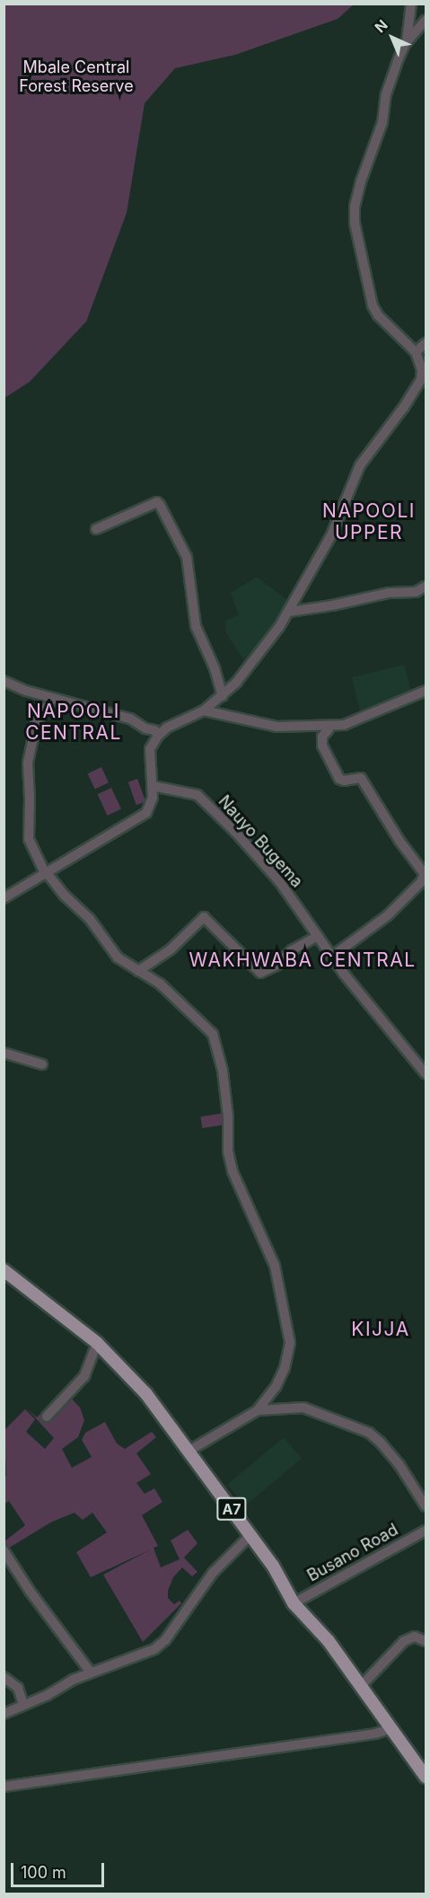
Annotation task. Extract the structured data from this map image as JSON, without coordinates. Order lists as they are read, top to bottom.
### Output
{
  "streets": {
    "main road": ["A7"],
    "street": ["Nauyo Bugema", "Busano Road"]
  },
  "crossings": [
    ["A7", "Busano Road"]
  ],
  "districts": [
    "NAPOOLI UPPER",
    "NAPOOLI CENTRAL",
    "WAKHWABA CENTRAL",
    "KIJJA"
  ],
  "parks": ["Mbale Central Forest Reserve"],
  "scale_bar": "100 m",
  "north": "top left"
}
